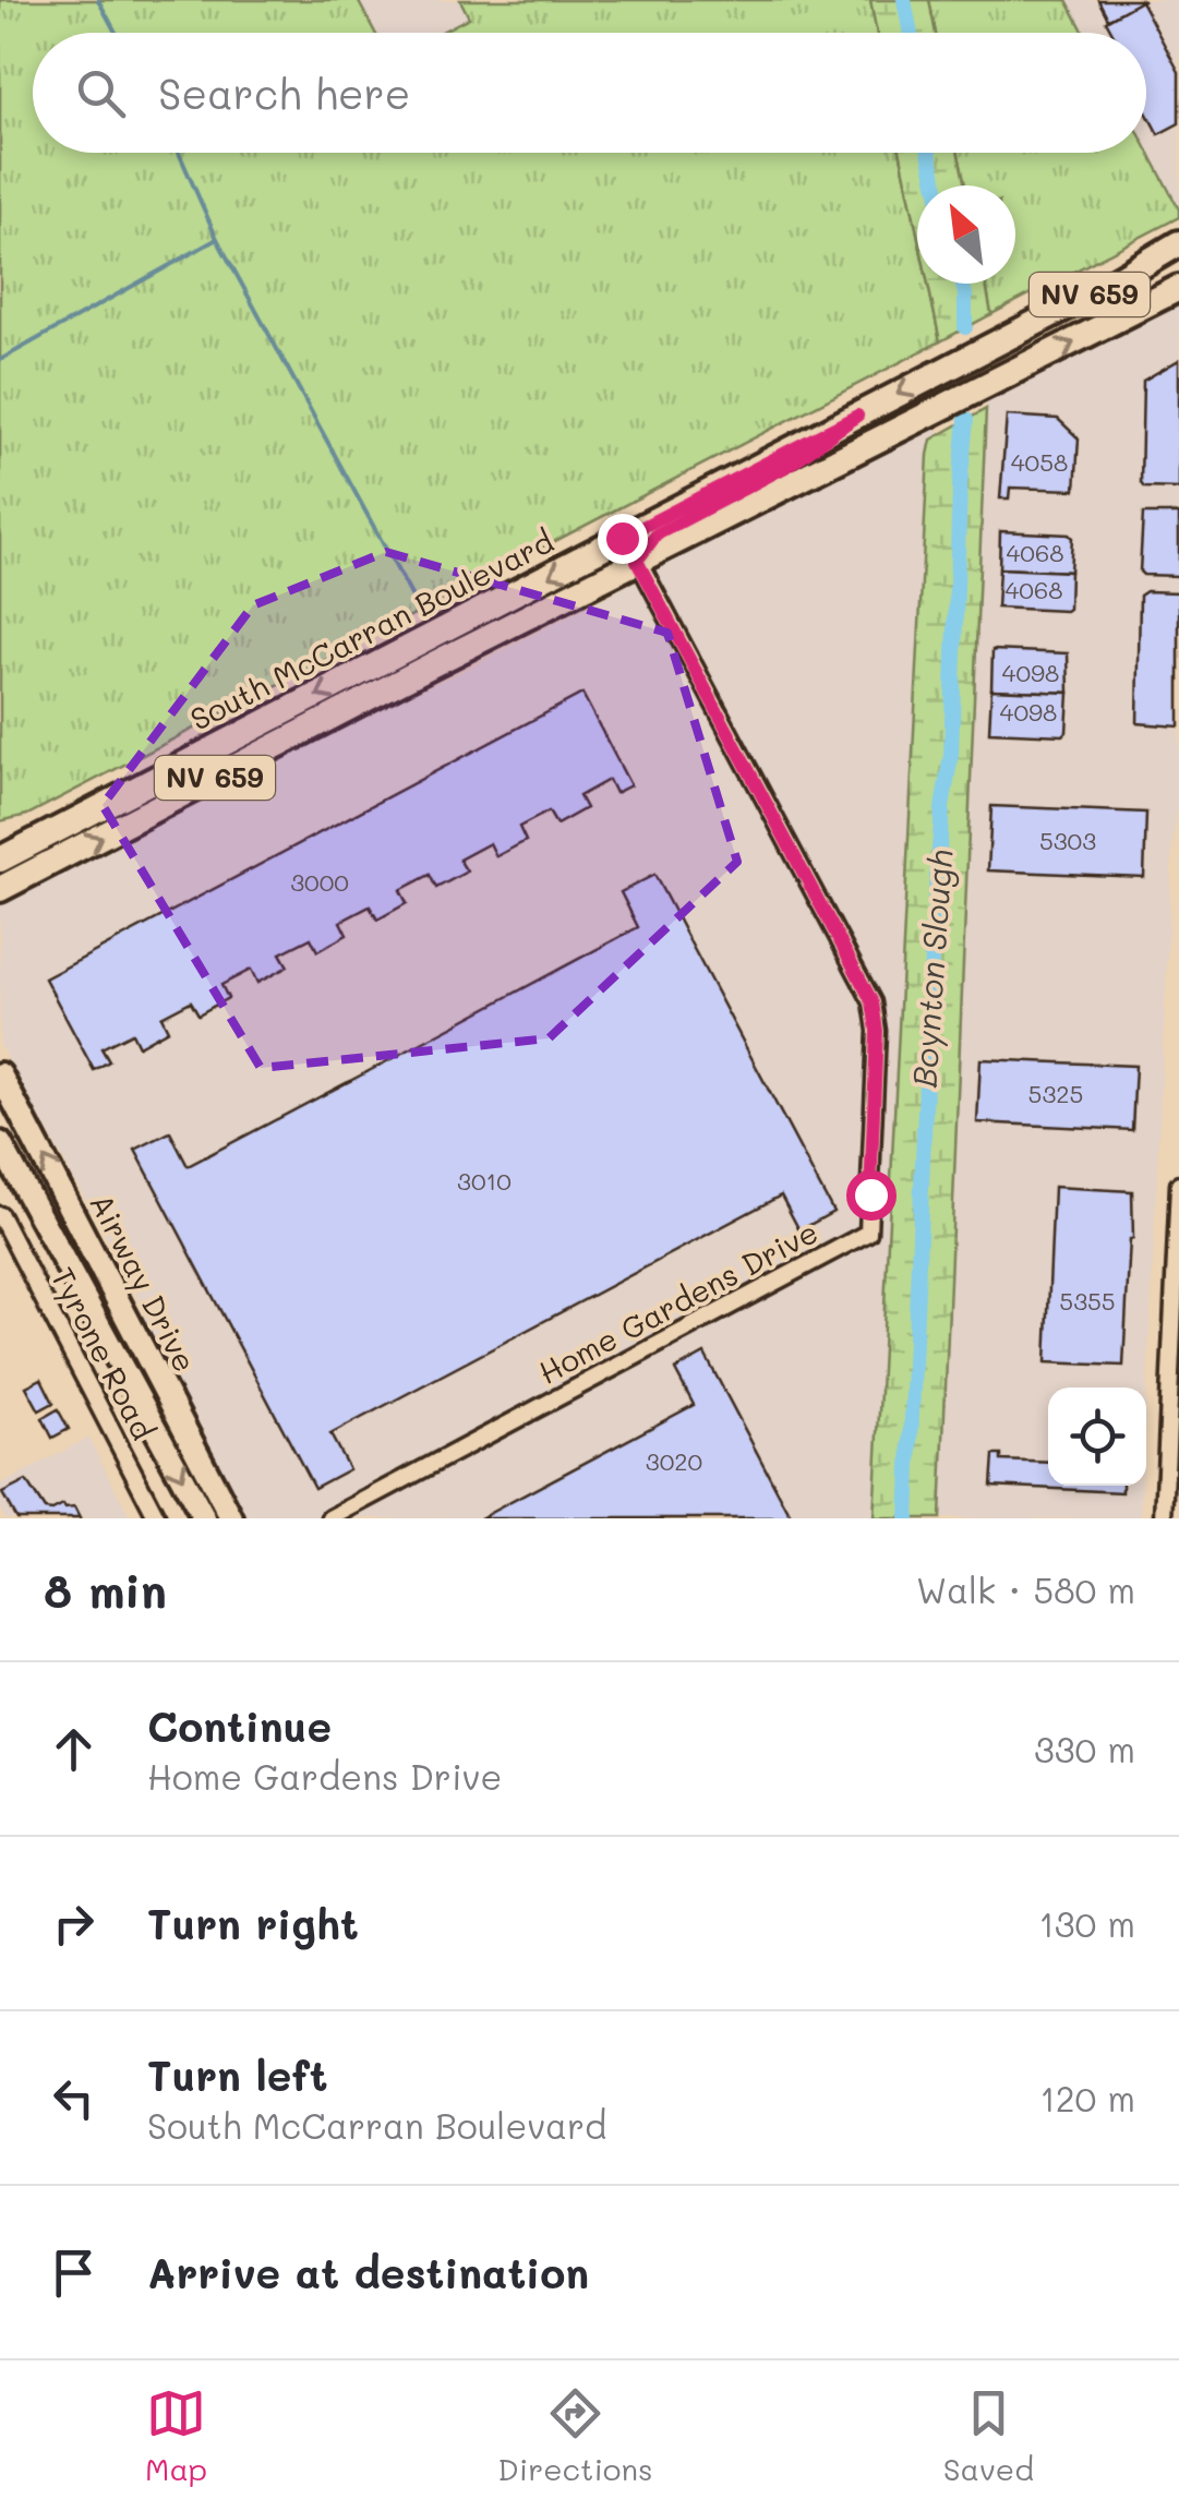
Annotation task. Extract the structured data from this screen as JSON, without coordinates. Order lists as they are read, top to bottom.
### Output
{
  "streets": {
    "main road": ["NV 659", "South McCarran Boulevard", "Airway Drive"],
    "street": ["Home Gardens Drive", "Tyrone Road"]
  },
  "crossings": [
    ["South McCarran Boulevard", "Home Gardens Drive"]
  ],
  "water": ["Boynton Slough"],
  "house_numbers": [
    "4058",
    "4068",
    "4068",
    "4098",
    "4098",
    "5303",
    "3000",
    "5325",
    "3010",
    "5355",
    "3020"
  ],
  "north": "top left",
  "page": {
    "search": "Search here",
    "heading": ["8 min", "Walk · 580 m"],
    "list": [
      ["Continue", "Home Gardens Drive", "330 m"],
      ["Turn right", "130 m"],
      ["Turn left", "South McCarran Boulevard", "120 m"],
      "Arrive at destination"
    ],
    "nav": ["Map", "Directions", "Saved"]
  }
}
